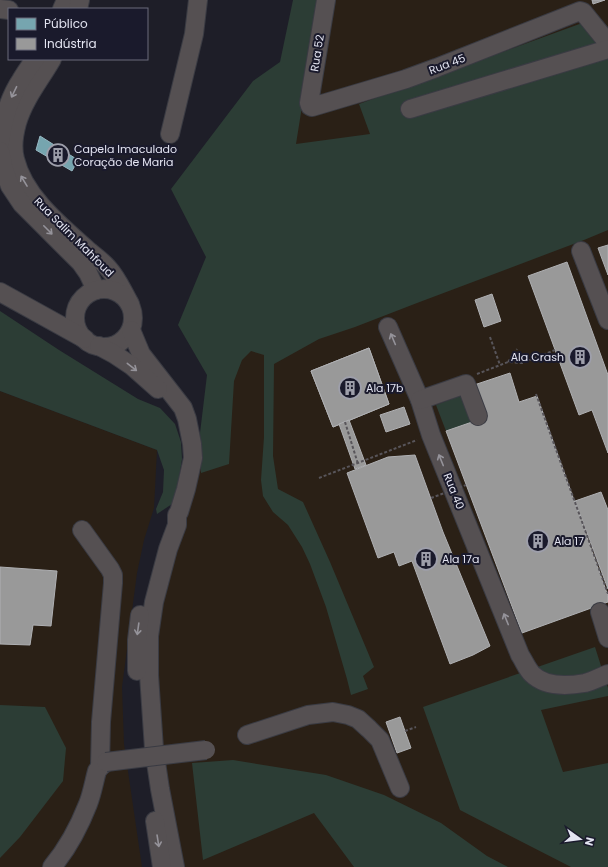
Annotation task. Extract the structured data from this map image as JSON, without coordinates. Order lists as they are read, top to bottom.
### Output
{
  "streets": {
    "street": [
      "Rua 52",
      "Rua 45",
      "Rua Salim Mahfoud",
      "Rua 40"
    ]
  },
  "crossings": [
    ["Rua 52", "Rua 45"]
  ],
  "one_way": ["Rua 40"],
  "places": {
    "building": [
      "Capela Imaculado Coração de Maria",
      "Ala Crash",
      "Ala 17b",
      "Ala 17",
      "Ala 17a"
    ]
  },
  "legend": ["Público", "Indústria"],
  "north": "right"
}
